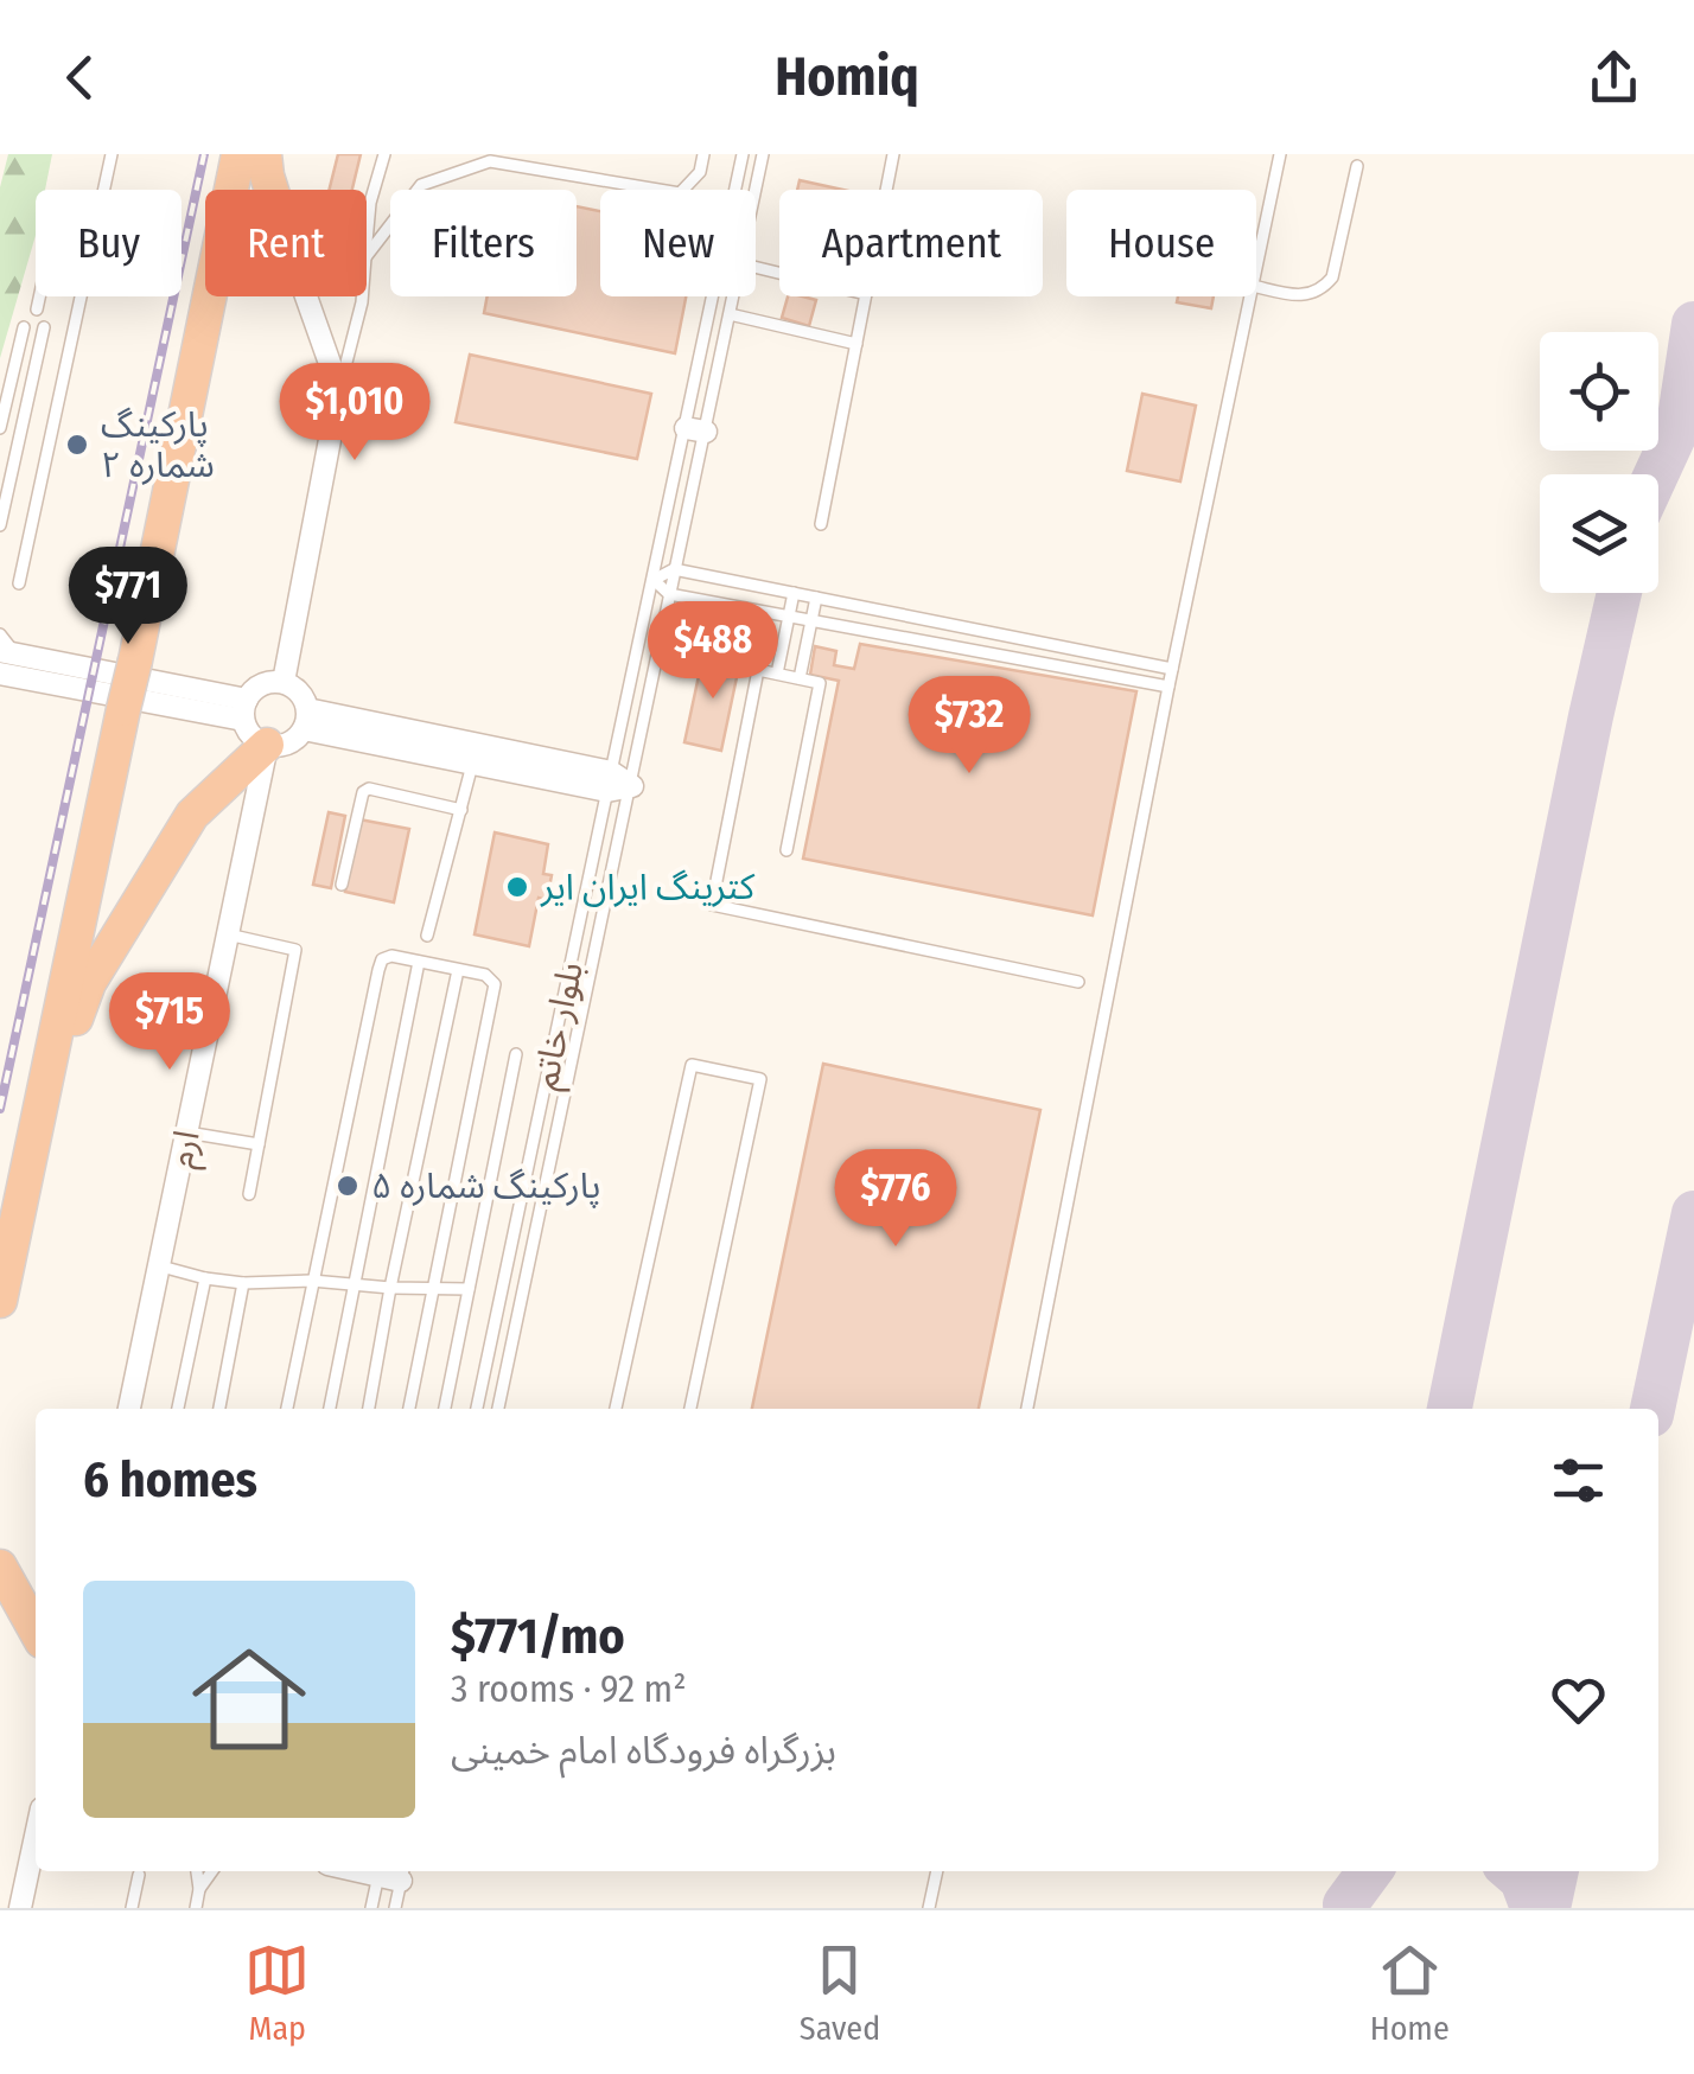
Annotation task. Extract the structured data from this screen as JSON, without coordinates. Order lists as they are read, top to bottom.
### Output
{
  "streets": {
    "street": ["ارم"],
    "lane": ["بلوار خاتم"]
  },
  "places": ["پارکینگ شماره ۲", "کترینگ ایران ایر", "پارکینگ شماره ۵"],
  "page": {
    "header": "Homiq",
    "chip": [
      "Buy",
      "Rent",
      "Filters",
      "New",
      "Apartment",
      "House"
    ],
    "price": [
      "$1,010",
      "$771",
      "$488",
      "$732",
      "$715",
      "$776"
    ],
    "heading": "6 homes",
    "list": [
      {
        "name": "$771/mo",
        "note": "3 rooms · 92 m² · بزرگراه فرودگاه امام خمینی"
      }
    ],
    "tabs": ["Map", "Saved", "Home"]
  }
}
